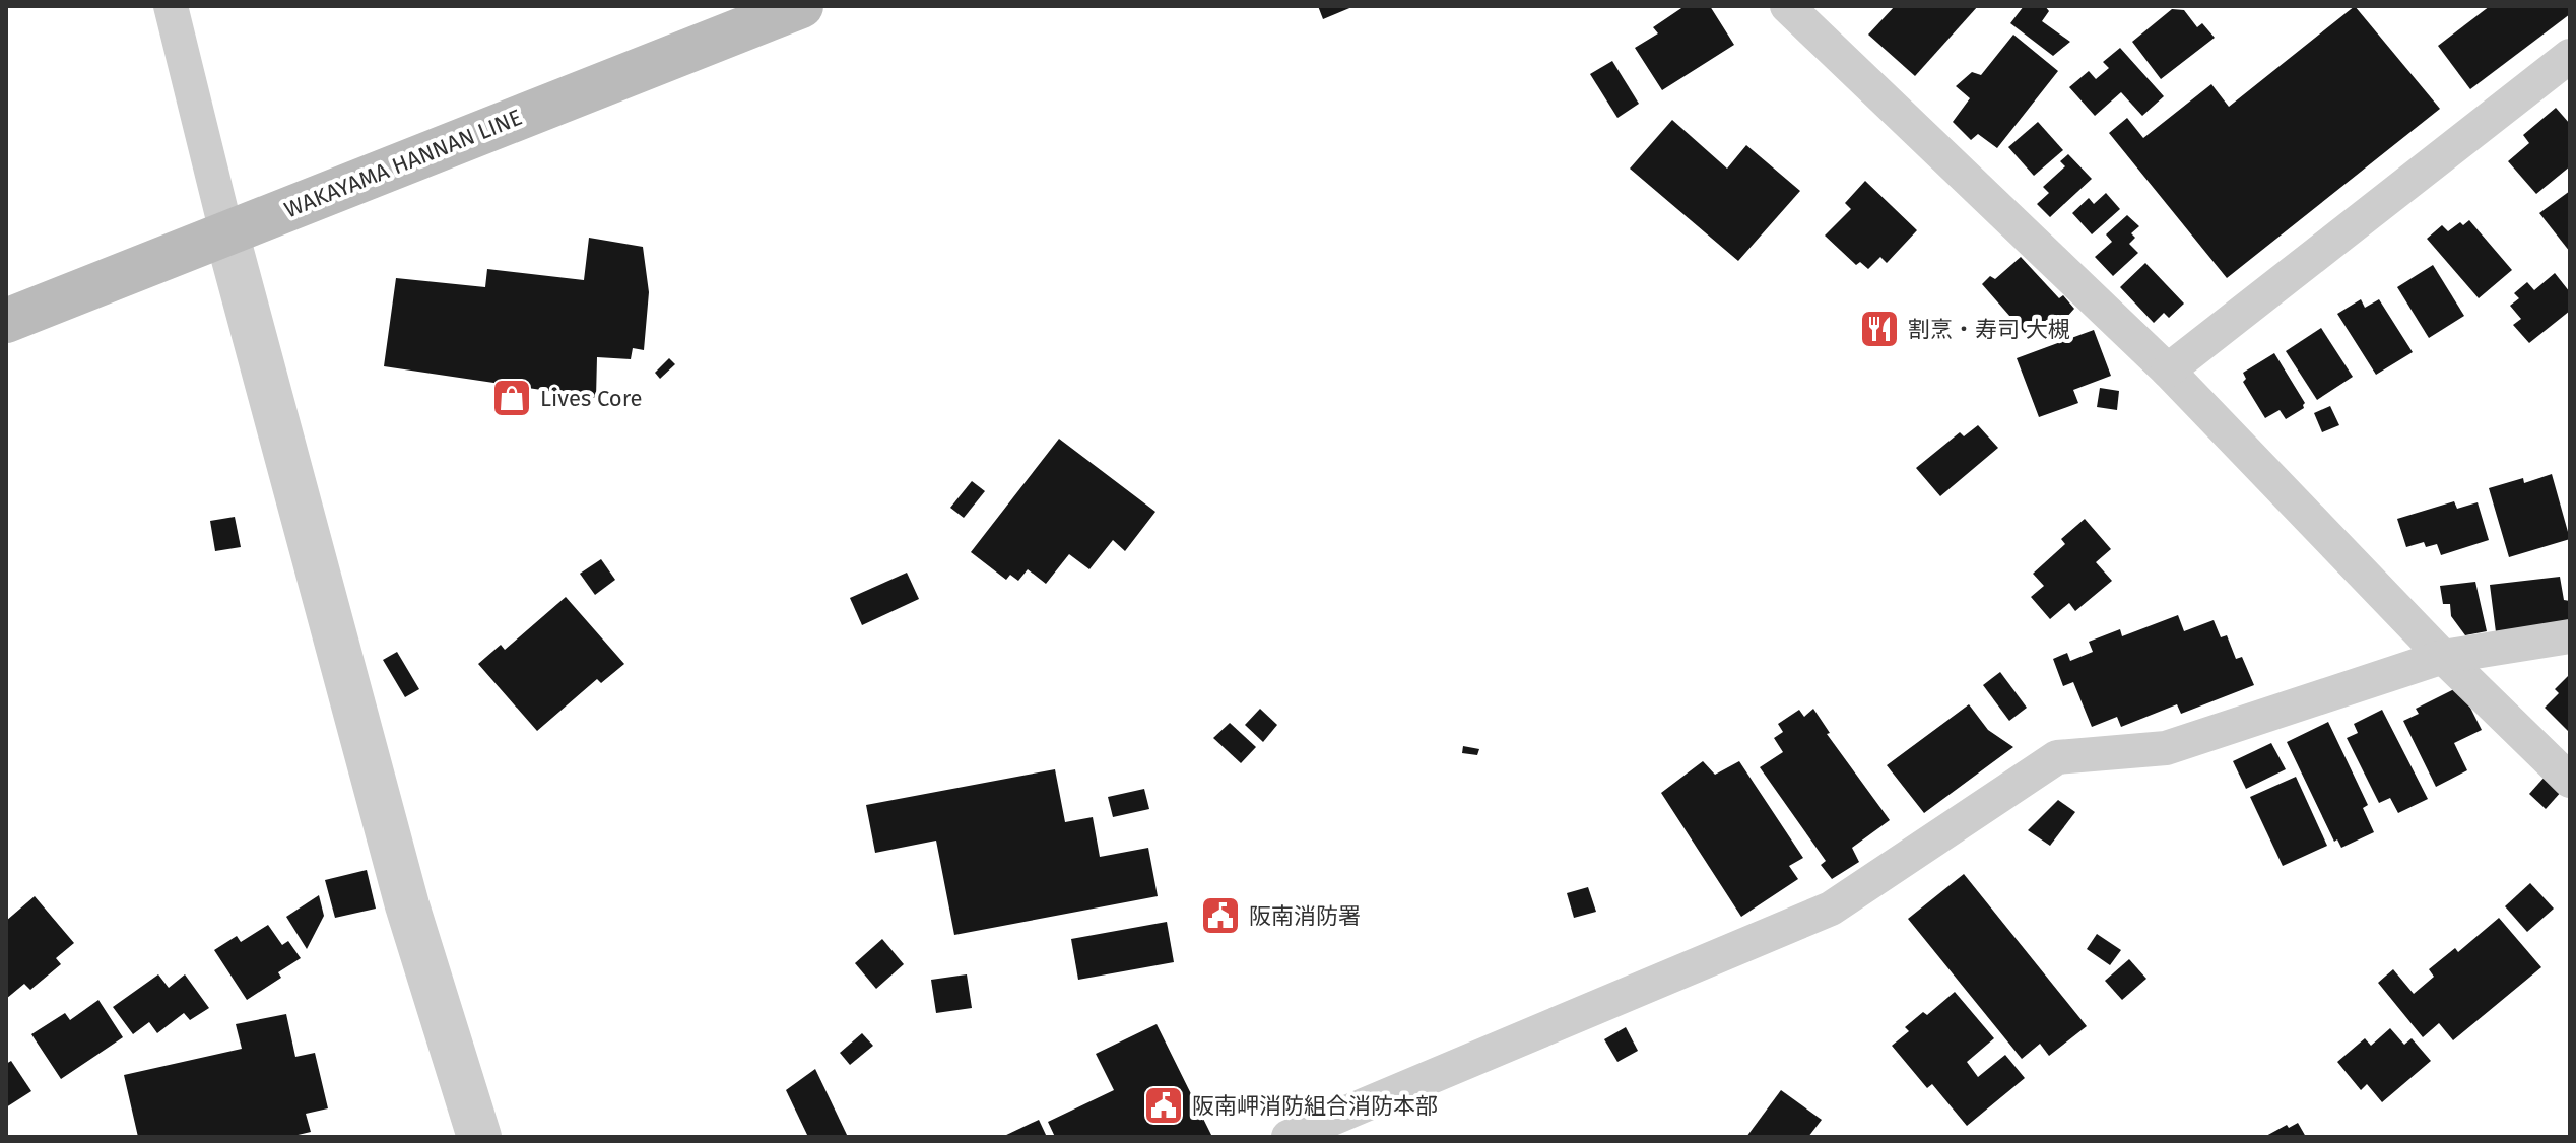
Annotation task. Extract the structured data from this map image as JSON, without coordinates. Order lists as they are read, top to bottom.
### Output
{
  "streets": {
    "main road": ["WAKAYAMA HANNAN LINE"]
  },
  "places": {
    "restaurant": ["割烹・寿司 大槻"],
    "shop": ["Lives Core"],
    "public building": ["阪南消防署", "阪南岬消防組合消防本部"]
  }
}
